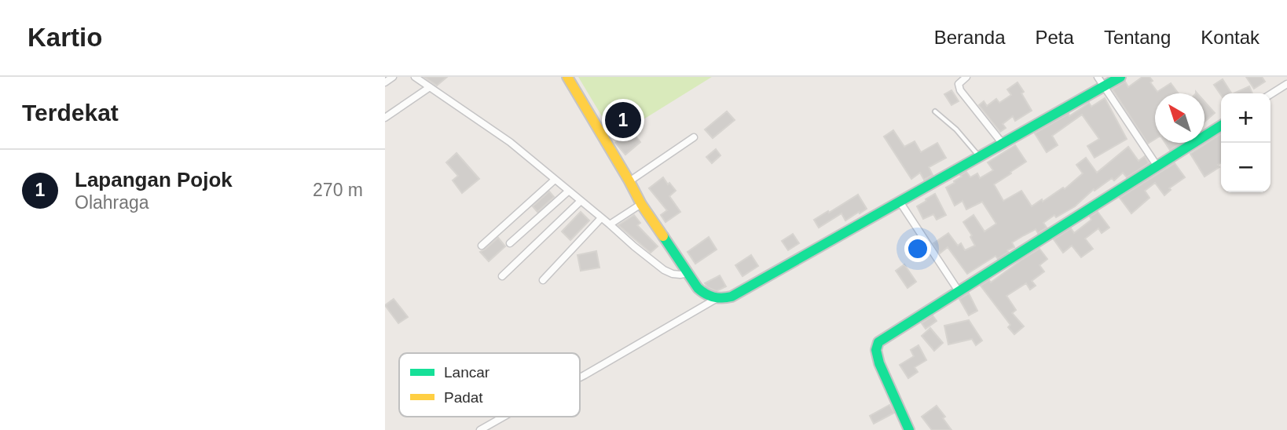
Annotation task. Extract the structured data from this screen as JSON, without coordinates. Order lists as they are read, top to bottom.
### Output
{
  "legend": ["Lancar", "Padat"],
  "north": "top left",
  "page": {
    "header": "Kartio",
    "nav": [
      "Beranda",
      "Peta",
      "Tentang",
      "Kontak"
    ],
    "heading": "Terdekat",
    "map_buttons": ["+", "−"],
    "pins": "1",
    "list": [
      {
        "mark": "1",
        "name": "Lapangan Pojok",
        "note": "Olahraga",
        "value": "270 m"
      }
    ]
  }
}
